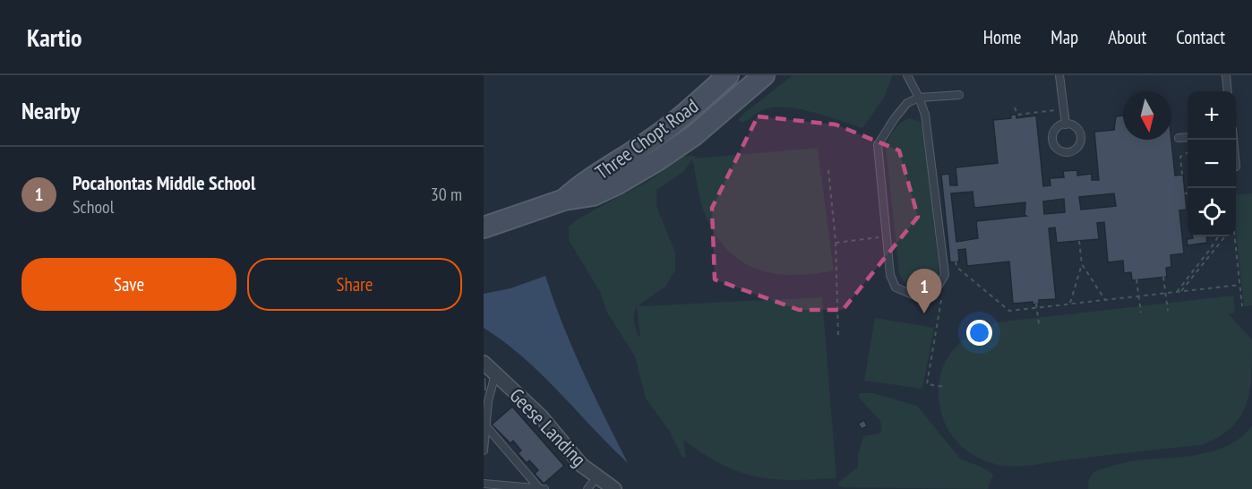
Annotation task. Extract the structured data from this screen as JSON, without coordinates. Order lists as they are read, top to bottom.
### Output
{
  "streets": {
    "main road": ["Three Chopt Road"],
    "street": ["Geese Landing"]
  },
  "north": "bottom",
  "page": {
    "header": "Kartio",
    "nav": [
      "Home",
      "Map",
      "About",
      "Contact"
    ],
    "heading": "Nearby",
    "map_buttons": ["+", "−"],
    "list": [
      {
        "mark": "1",
        "name": "Pocahontas Middle School",
        "note": "School",
        "value": "30 m"
      }
    ],
    "buttons": ["Save", "Share"],
    "pins": "1"
  }
}
